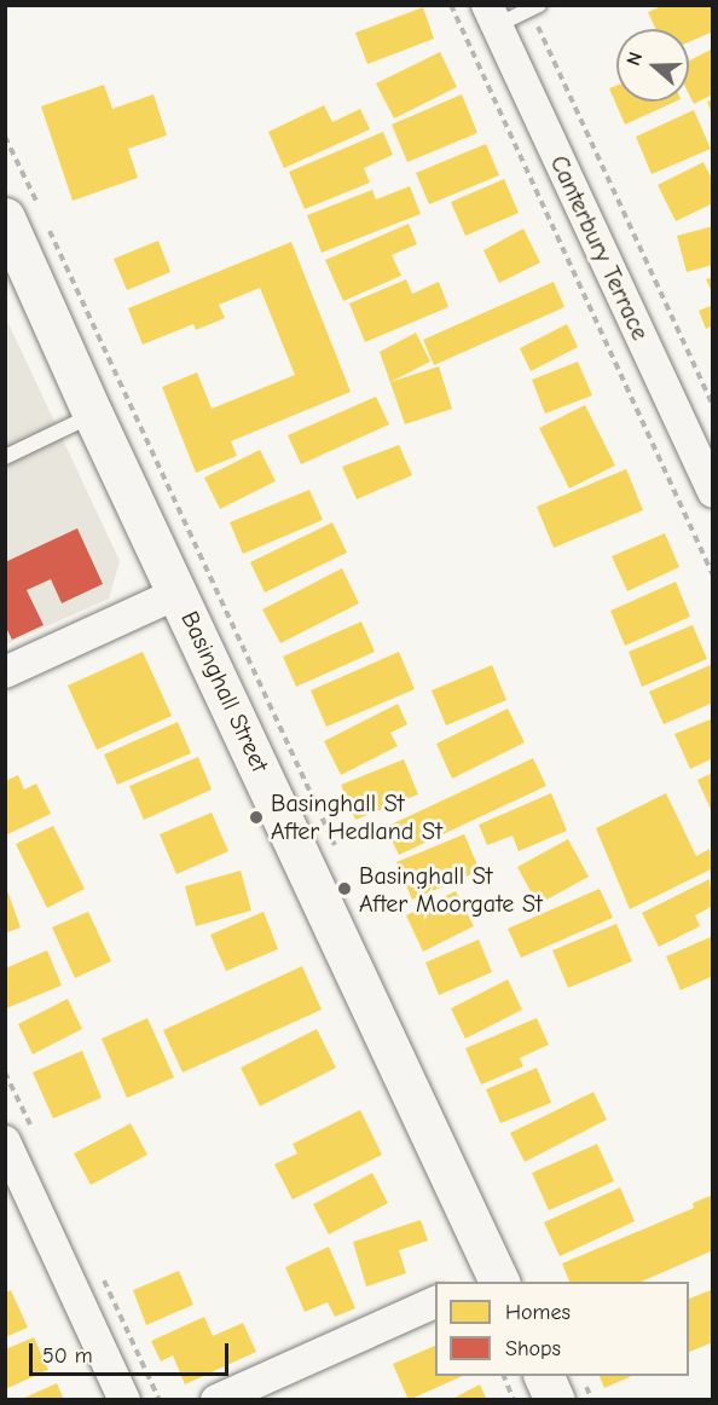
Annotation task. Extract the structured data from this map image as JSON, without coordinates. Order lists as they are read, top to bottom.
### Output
{
  "streets": {
    "street": ["Canterbury Terrace", "Basinghall Street"]
  },
  "places": ["Basinghall St After Hedland St", "Basinghall St After Moorgate St"],
  "legend": ["Homes", "Shops"],
  "scale_bar": "50 m",
  "north": "left"
}
